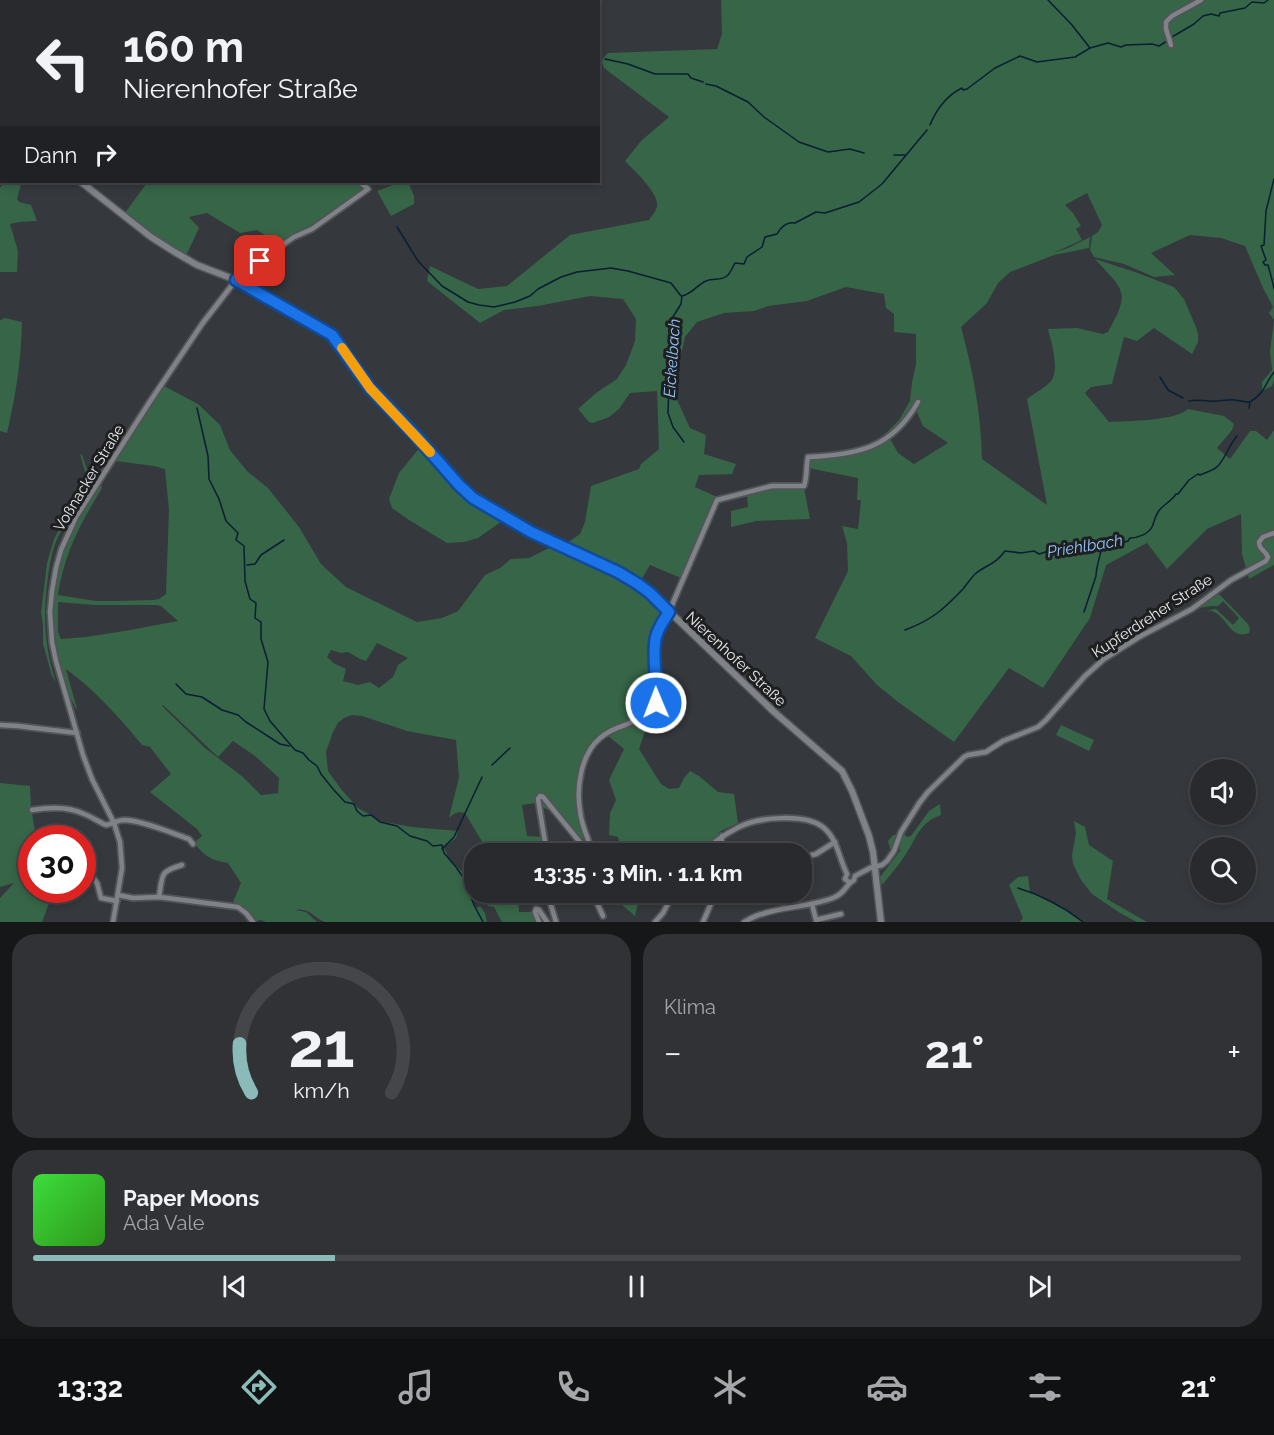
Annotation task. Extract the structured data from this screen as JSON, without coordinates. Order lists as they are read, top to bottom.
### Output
{
  "streets": {
    "street": ["Voßnacker Straße", "Kupferdreher Straße", "Nierenhofer Straße"]
  },
  "crossings": [
    ["Voßnacker Straße", "Nierenhofer Straße"],
    ["Kupferdreher Straße", "Nierenhofer Straße"]
  ],
  "water": ["Eickelbach", "Priehlbach"],
  "page": {
    "turn": ["160 m", "Nierenhofer Straße"],
    "then": "Dann",
    "limit": "30",
    "trip": "13:35 · 3 Min. · 1.1 km",
    "tile": "Klima",
    "heat": ["−", "21°", "+"],
    "song": ["Paper Moons", "Ada Vale"],
    "tabs": ["13:32", "21°"],
    "gauge": ["21", "km/h"]
  }
}
